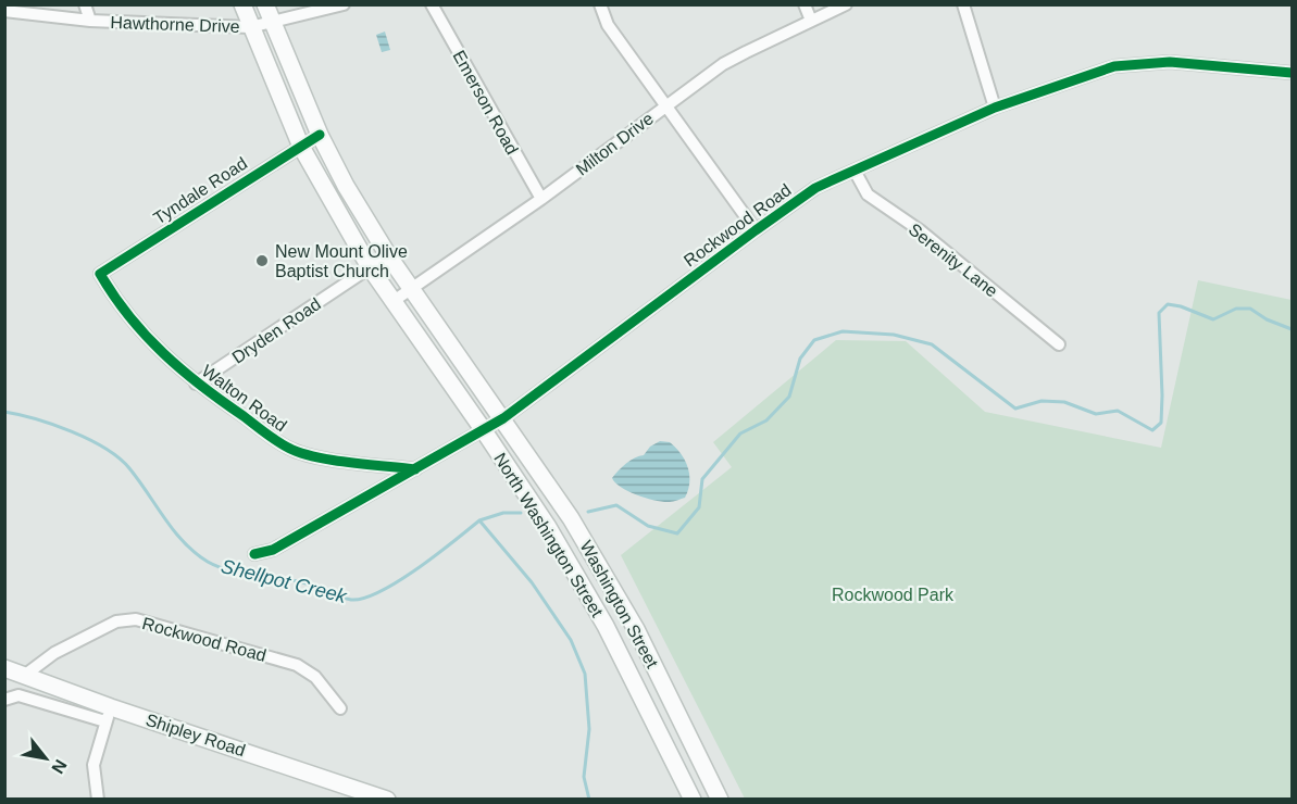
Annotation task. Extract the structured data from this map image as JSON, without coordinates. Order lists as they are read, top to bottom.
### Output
{
  "streets": {
    "main road": ["North Washington Street", "Washington Street", "Shipley Road"],
    "street": [
      "Hawthorne Drive",
      "Emerson Road",
      "Milton Drive",
      "Tyndale Road",
      "Rockwood Road",
      "Serenity Lane",
      "Dryden Road",
      "Walton Road"
    ]
  },
  "crossings": [
    ["Hawthorne Drive", "North Washington Street"],
    ["Emerson Road", "Milton Drive"],
    ["Milton Drive", "North Washington Street"],
    ["Tyndale Road", "Walton Road"],
    ["Tyndale Road", "North Washington Street"],
    ["Rockwood Road", "Serenity Lane"],
    ["Rockwood Road", "Walton Road"],
    ["Rockwood Road", "North Washington Street"],
    ["Rockwood Road", "Washington Street"],
    ["Rockwood Road", "Shipley Road"],
    ["Dryden Road", "Walton Road"],
    ["Dryden Road", "North Washington Street"]
  ],
  "water": ["Shellpot Creek"],
  "parks": ["Rockwood Park"],
  "places": ["New Mount Olive Baptist Church"],
  "north": "bottom right"
}
